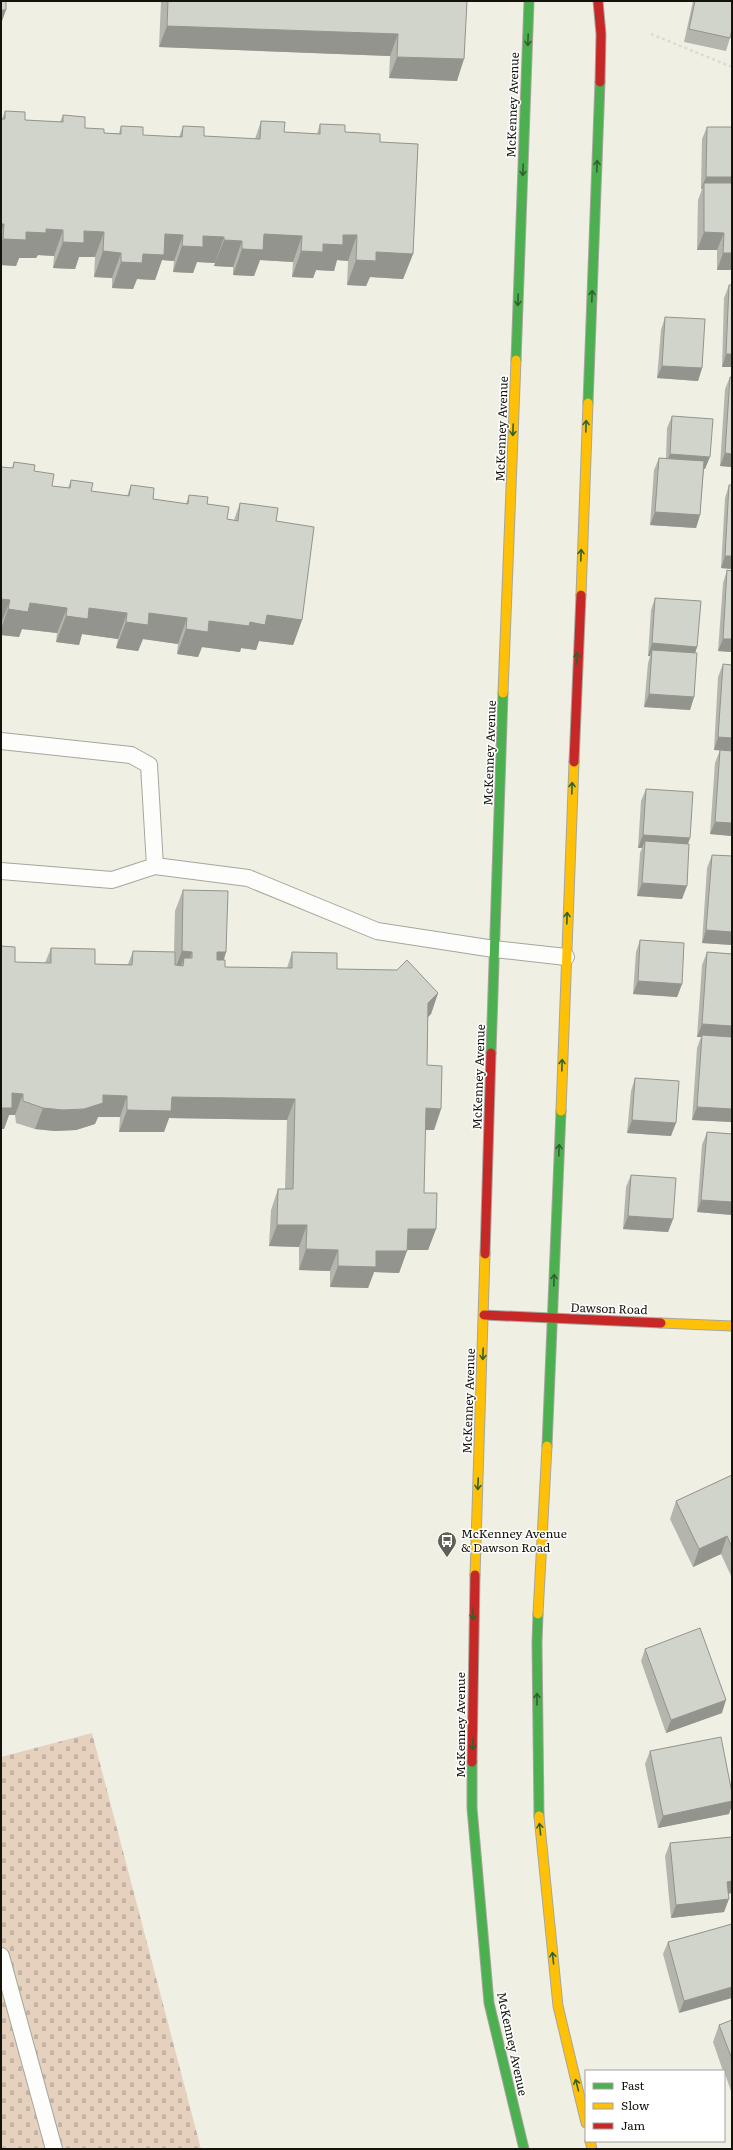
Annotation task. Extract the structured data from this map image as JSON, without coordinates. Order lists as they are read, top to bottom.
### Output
{
  "streets": {
    "main road": ["McKenney Avenue", "Dawson Road"]
  },
  "crossings": [
    ["McKenney Avenue", "Dawson Road"]
  ],
  "places": {
    "bus stop": ["McKenney Avenue & Dawson Road"]
  },
  "legend": ["Fast", "Slow", "Jam"]
}
